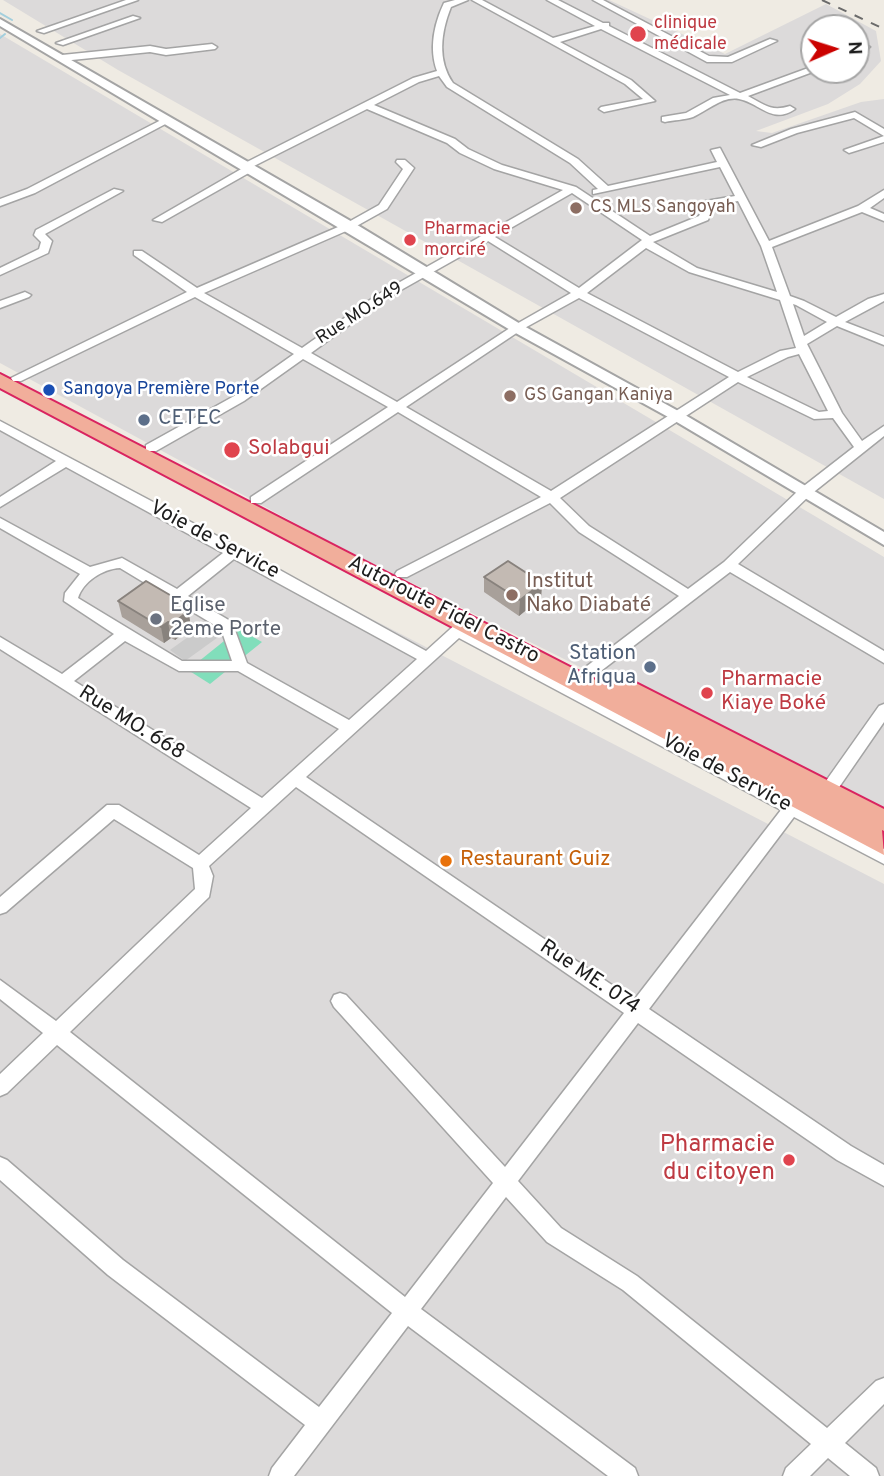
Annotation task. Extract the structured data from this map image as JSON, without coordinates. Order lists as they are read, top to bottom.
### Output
{
  "streets": {
    "highway": ["Autoroute Fidel Castro"],
    "street": [
      "Rue MO.649",
      "Voie de Service",
      "Rue MO. 668",
      "Rue ME. 074"
    ]
  },
  "crossings": [
    ["Rue MO.649", "Autoroute Fidel Castro"],
    ["Voie de Service", "Autoroute Fidel Castro"]
  ],
  "places": [
    "clinique médicale",
    "CS MLS Sangoyah",
    "Pharmacie morciré",
    "Sangoya Première Porte",
    "GS Gangan Kaniya",
    "CETEC",
    "Solabgui",
    "Institut Nako Diabaté",
    "Eglise 2eme Porte",
    "Station Afriqua",
    "Pharmacie Kiaye Boké",
    "Restaurant Guiz",
    "Pharmacie du citoyen"
  ],
  "north": "right"
}
